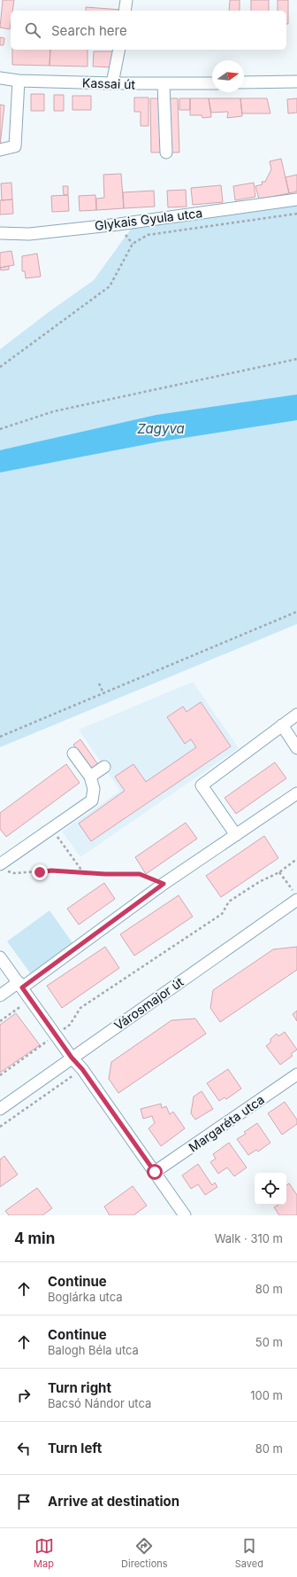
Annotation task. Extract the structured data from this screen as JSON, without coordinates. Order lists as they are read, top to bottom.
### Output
{
  "streets": {
    "street": [
      "Kassai út",
      "Glykais Gyula utca",
      "Városmajor út",
      "Margaréta utca"
    ]
  },
  "water": ["Zagyva"],
  "north": "right",
  "page": {
    "search": "Search here",
    "heading": ["4 min", "Walk · 310 m"],
    "list": [
      ["Continue", "Boglárka utca", "80 m"],
      ["Continue", "Balogh Béla utca", "50 m"],
      ["Turn right", "Bacsó Nándor utca", "100 m"],
      ["Turn left", "80 m"],
      "Arrive at destination"
    ],
    "nav": ["Map", "Directions", "Saved"]
  }
}
